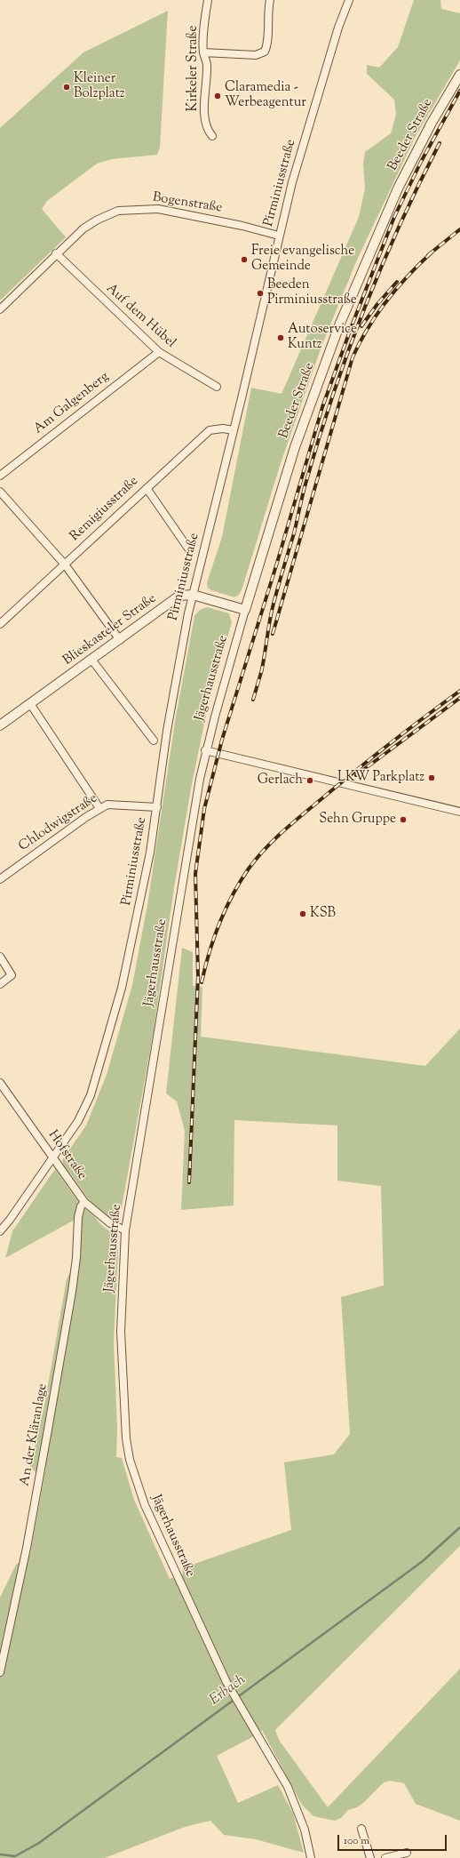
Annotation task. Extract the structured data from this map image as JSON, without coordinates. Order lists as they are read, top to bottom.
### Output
{
  "streets": {
    "street": [
      "Kirkeler Straße",
      "Beeder Straße",
      "Pirminiusstraße",
      "Bogenstraße",
      "Auf dem Hübel",
      "Am Galgenberg",
      "Remigiusstraße",
      "Blieskasteler Straße",
      "Jägerhausstraße",
      "Chlodwigstraße",
      "Hofstraße",
      "An der Kläranlage"
    ]
  },
  "crossings": [
    ["Beeder Straße", "Blieskasteler Straße"],
    ["Beeder Straße", "Jägerhausstraße"],
    ["Pirminiusstraße", "Bogenstraße"],
    ["Pirminiusstraße", "Remigiusstraße"],
    ["Pirminiusstraße", "Blieskasteler Straße"],
    ["Pirminiusstraße", "Chlodwigstraße"],
    ["Pirminiusstraße", "Hofstraße"],
    ["Bogenstraße", "Auf dem Hübel"],
    ["Auf dem Hübel", "Am Galgenberg"],
    ["Blieskasteler Straße", "Jägerhausstraße"],
    ["Jägerhausstraße", "Hofstraße"],
    ["Hofstraße", "An der Kläranlage"]
  ],
  "water": ["Erbach"],
  "places": [
    "Kleiner Bolzplatz",
    "Claramedia - Werbeagentur",
    "Freie evangelische Gemeinde",
    "Beeden Pirminiusstraße",
    "Autoservice Kuntz",
    "LKW Parkplatz",
    "Gerlach",
    "Sehn Gruppe",
    "KSB"
  ],
  "scale_bar": "100 m"
}
